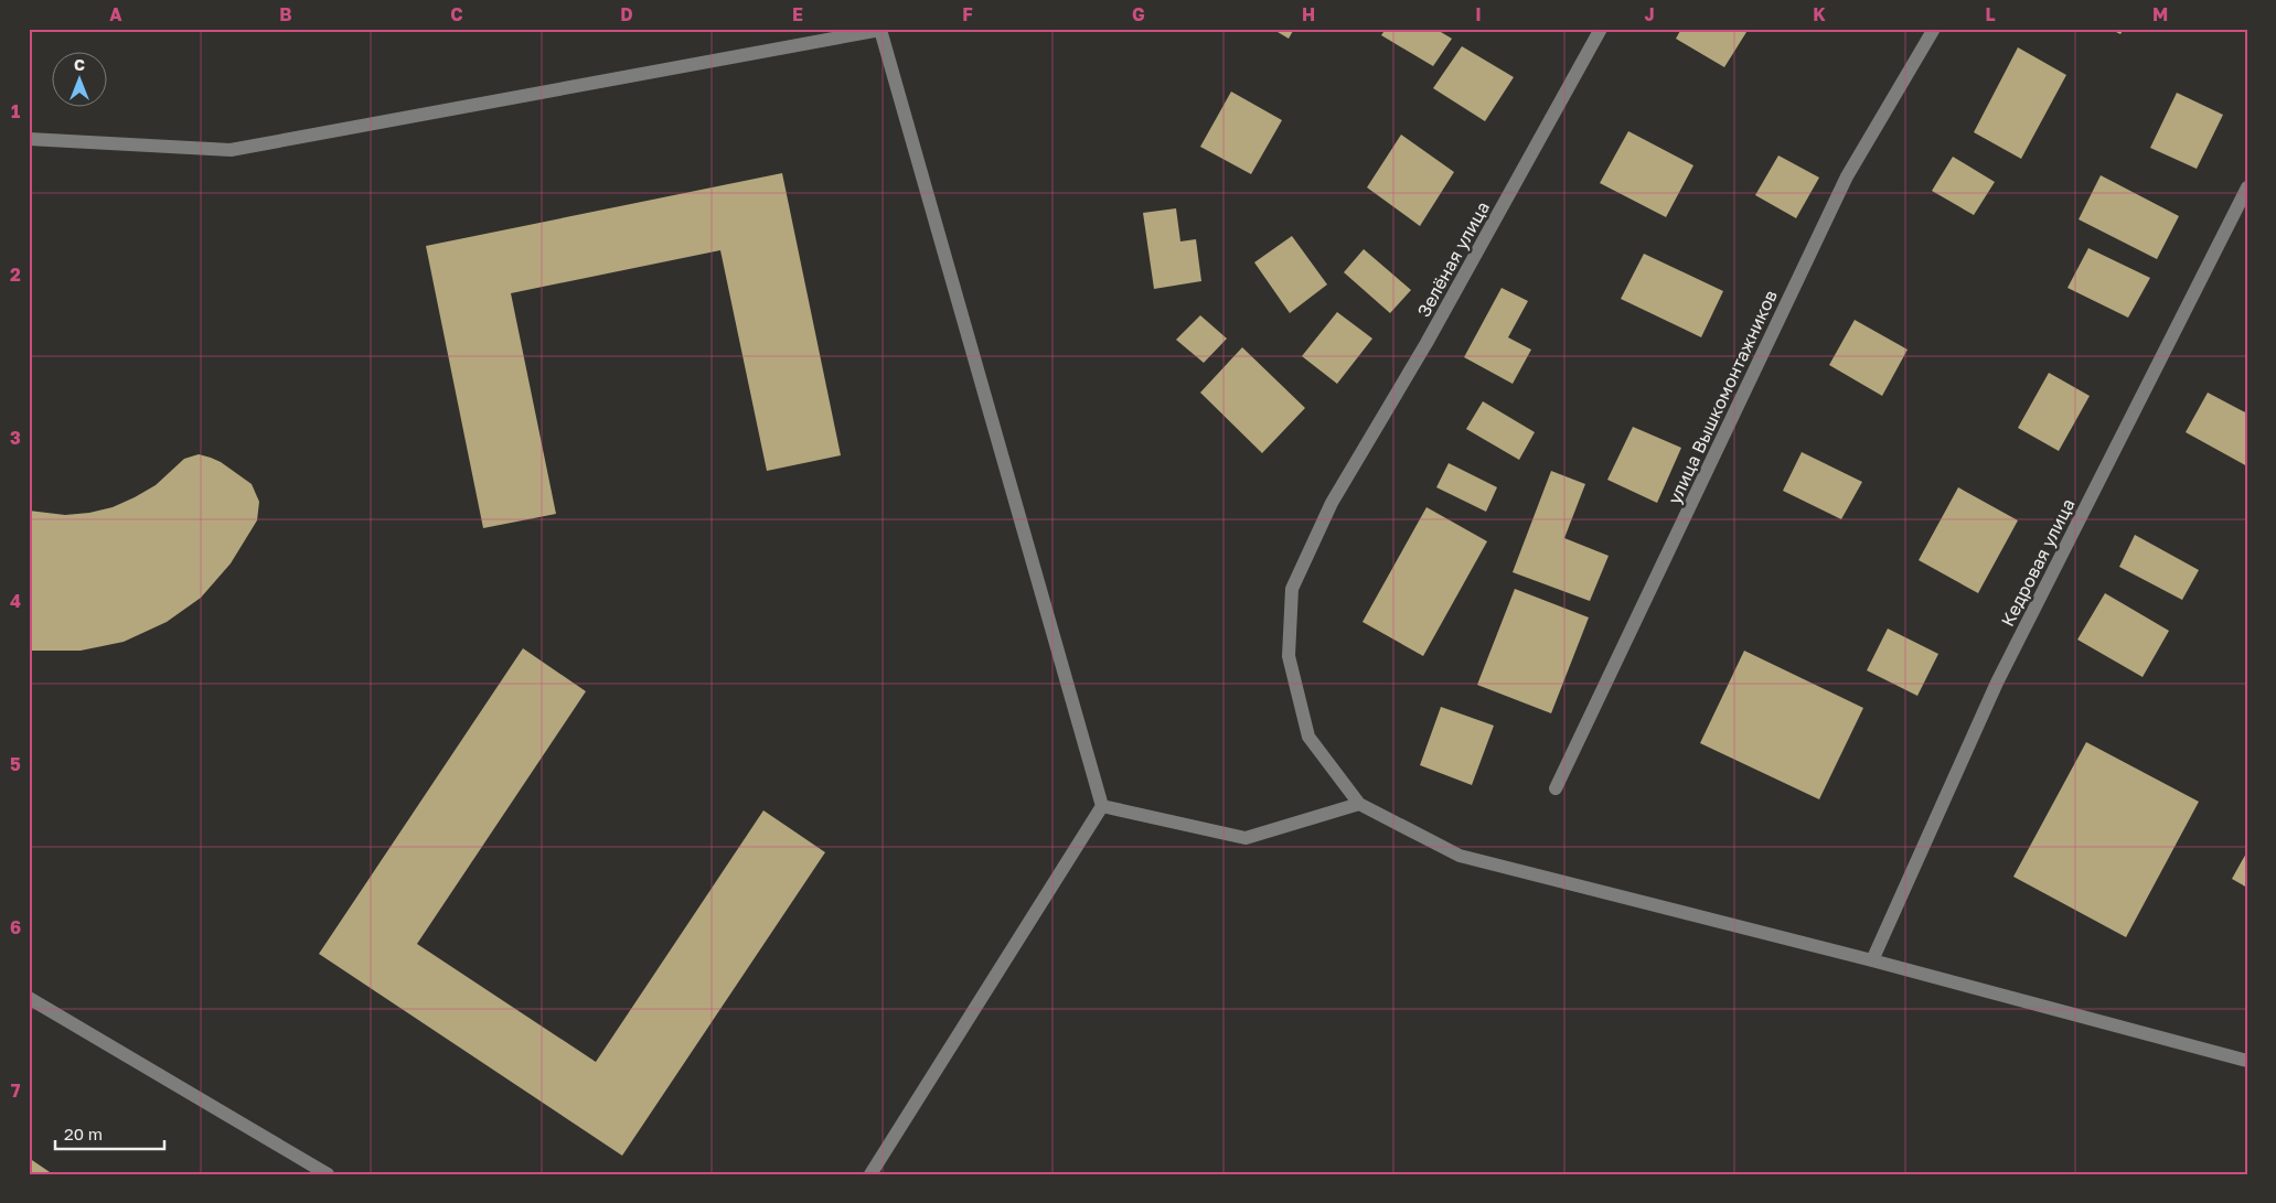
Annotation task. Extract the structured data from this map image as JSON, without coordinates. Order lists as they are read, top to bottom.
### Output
{
  "streets": {
    "street": ["Зелёная улица", "улица Вышкомонтажников", "Кедровая улица"]
  },
  "scale_bar": "20 m",
  "north": "top",
  "grid": {
    "columns": [
      "A",
      "B",
      "C",
      "D",
      "E",
      "F",
      "G",
      "H",
      "I",
      "J",
      "K",
      "L",
      "M"
    ],
    "rows": [
      "1",
      "2",
      "3",
      "4",
      "5",
      "6",
      "7"
    ]
  }
}
